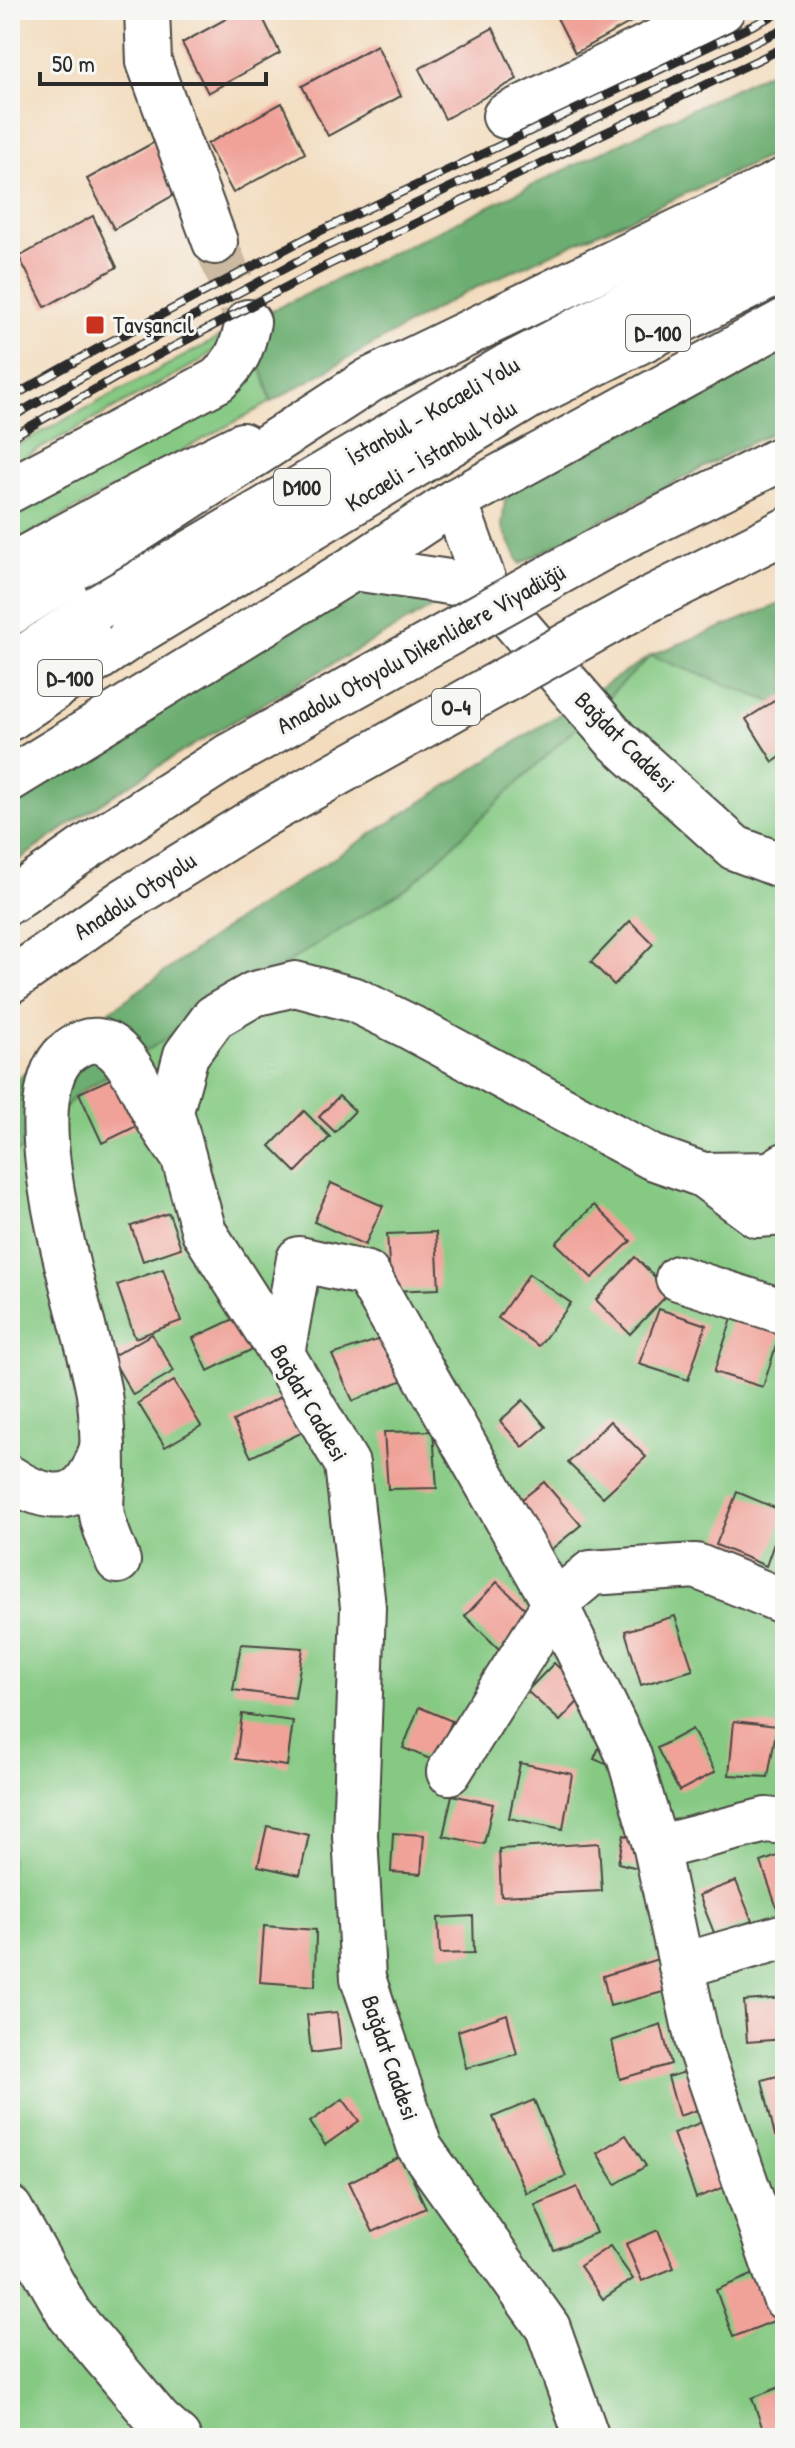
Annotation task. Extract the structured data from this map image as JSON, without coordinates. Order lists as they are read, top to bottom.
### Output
{
  "streets": {
    "main road": [
      "D-100",
      "İstanbul - Kocaeli Yolu",
      "Kocaeli - İstanbul Yolu",
      "D100",
      "Anadolu Otoyolu Dikenlidere Viyadüğü",
      "O-4",
      "Bağdat Caddesi",
      "Anadolu Otoyolu"
    ]
  },
  "crossings": [
    ["İstanbul - Kocaeli Yolu", "Kocaeli - İstanbul Yolu"]
  ],
  "places": {
    "transit": ["Tavşancıl"]
  },
  "scale_bar": "50 m"
}
